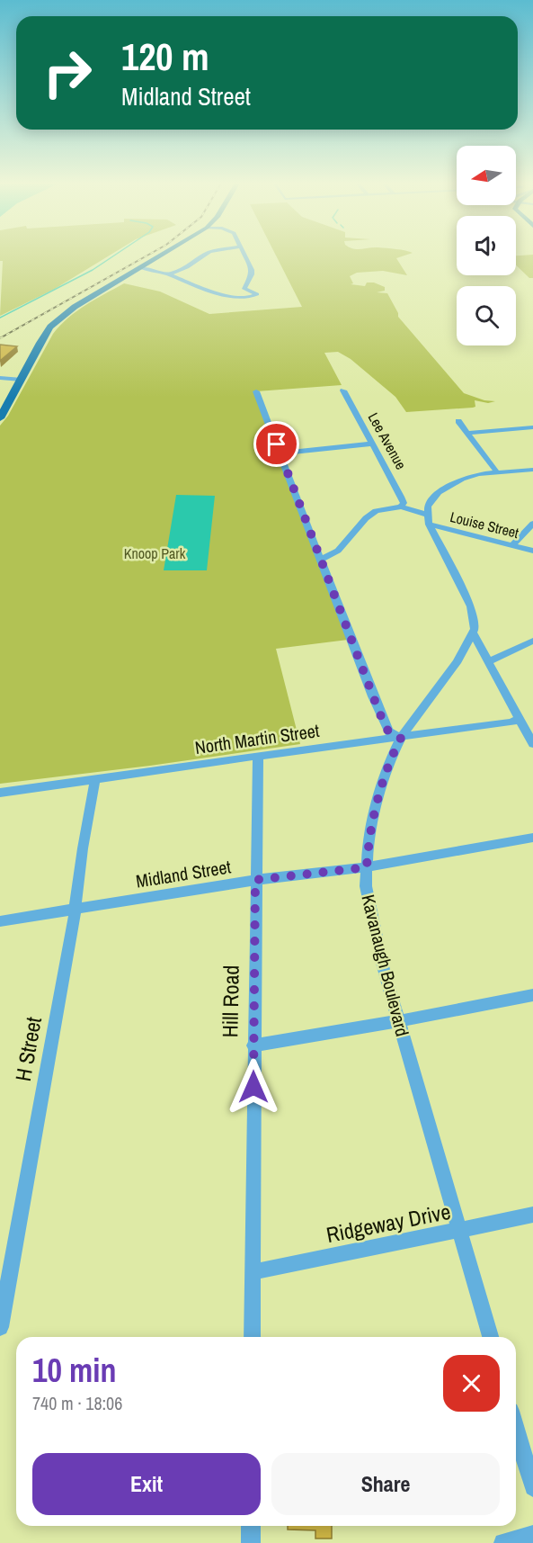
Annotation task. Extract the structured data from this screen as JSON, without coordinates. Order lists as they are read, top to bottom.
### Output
{
  "streets": {
    "street": [
      "Lee Avenue",
      "Louise Street",
      "North Martin Street",
      "Midland Street",
      "Kavanaugh Boulevard",
      "Hill Road",
      "H Street",
      "Ridgeway Drive"
    ]
  },
  "crossings": [
    ["Lee Avenue", "Louise Street"],
    ["North Martin Street", "Kavanaugh Boulevard"],
    ["North Martin Street", "Hill Road"],
    ["North Martin Street", "H Street"],
    ["Midland Street", "Kavanaugh Boulevard"],
    ["Midland Street", "Hill Road"],
    ["Midland Street", "H Street"],
    ["Kavanaugh Boulevard", "Ridgeway Drive"],
    ["Hill Road", "Ridgeway Drive"]
  ],
  "parks": ["Knoop Park"],
  "north": "left",
  "page": {
    "turn": ["120 m", "Midland Street"],
    "heading": ["10 min", "740 m · 18:06"],
    "buttons": ["Exit", "Share"]
  }
}
